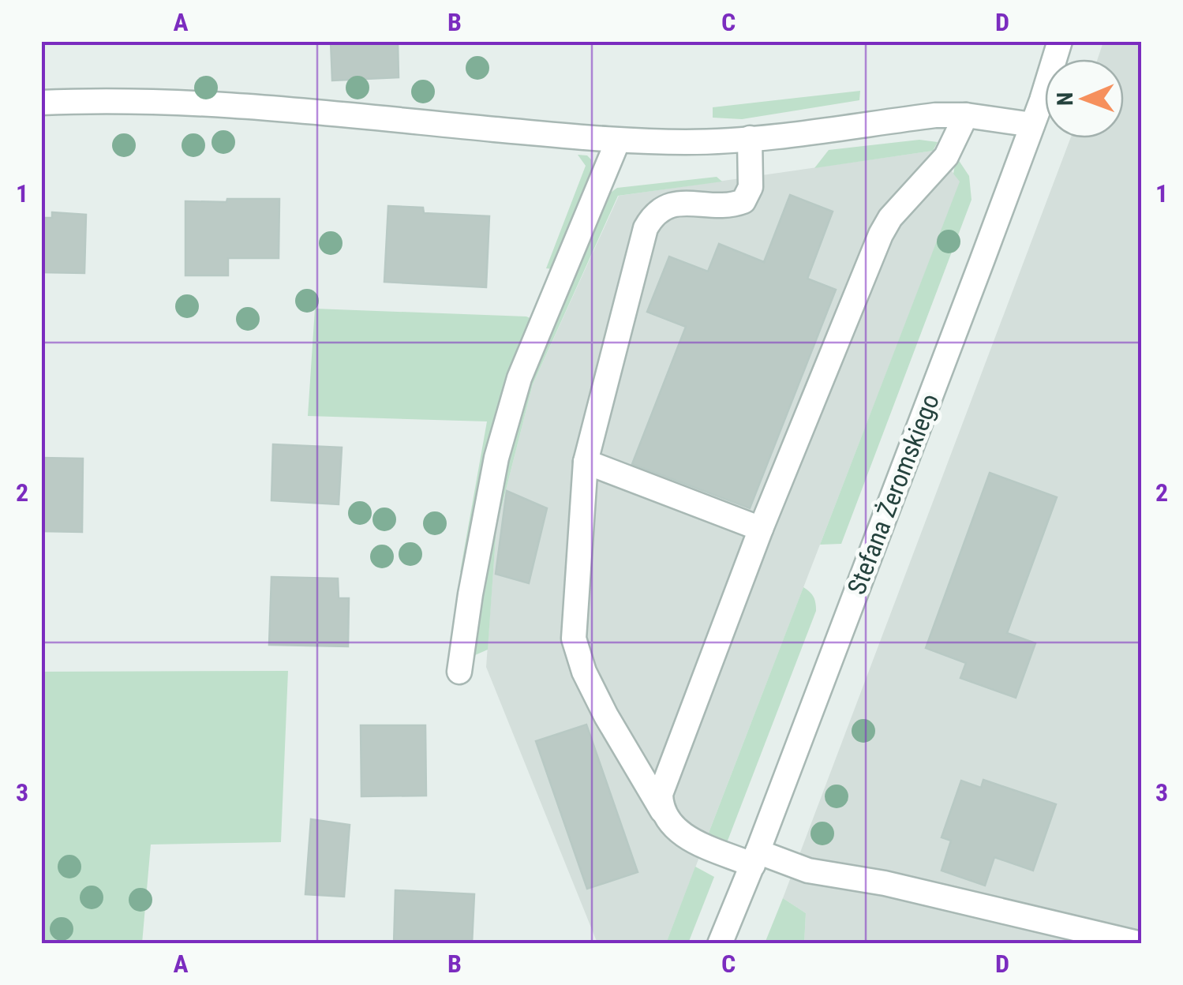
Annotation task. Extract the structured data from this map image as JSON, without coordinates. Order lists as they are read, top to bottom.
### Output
{
  "streets": {
    "street": ["Stefana Żeromskiego"]
  },
  "north": "left",
  "grid": {
    "columns": [
      "A",
      "B",
      "C",
      "D"
    ],
    "rows": ["1", "2", "3"]
  }
}
